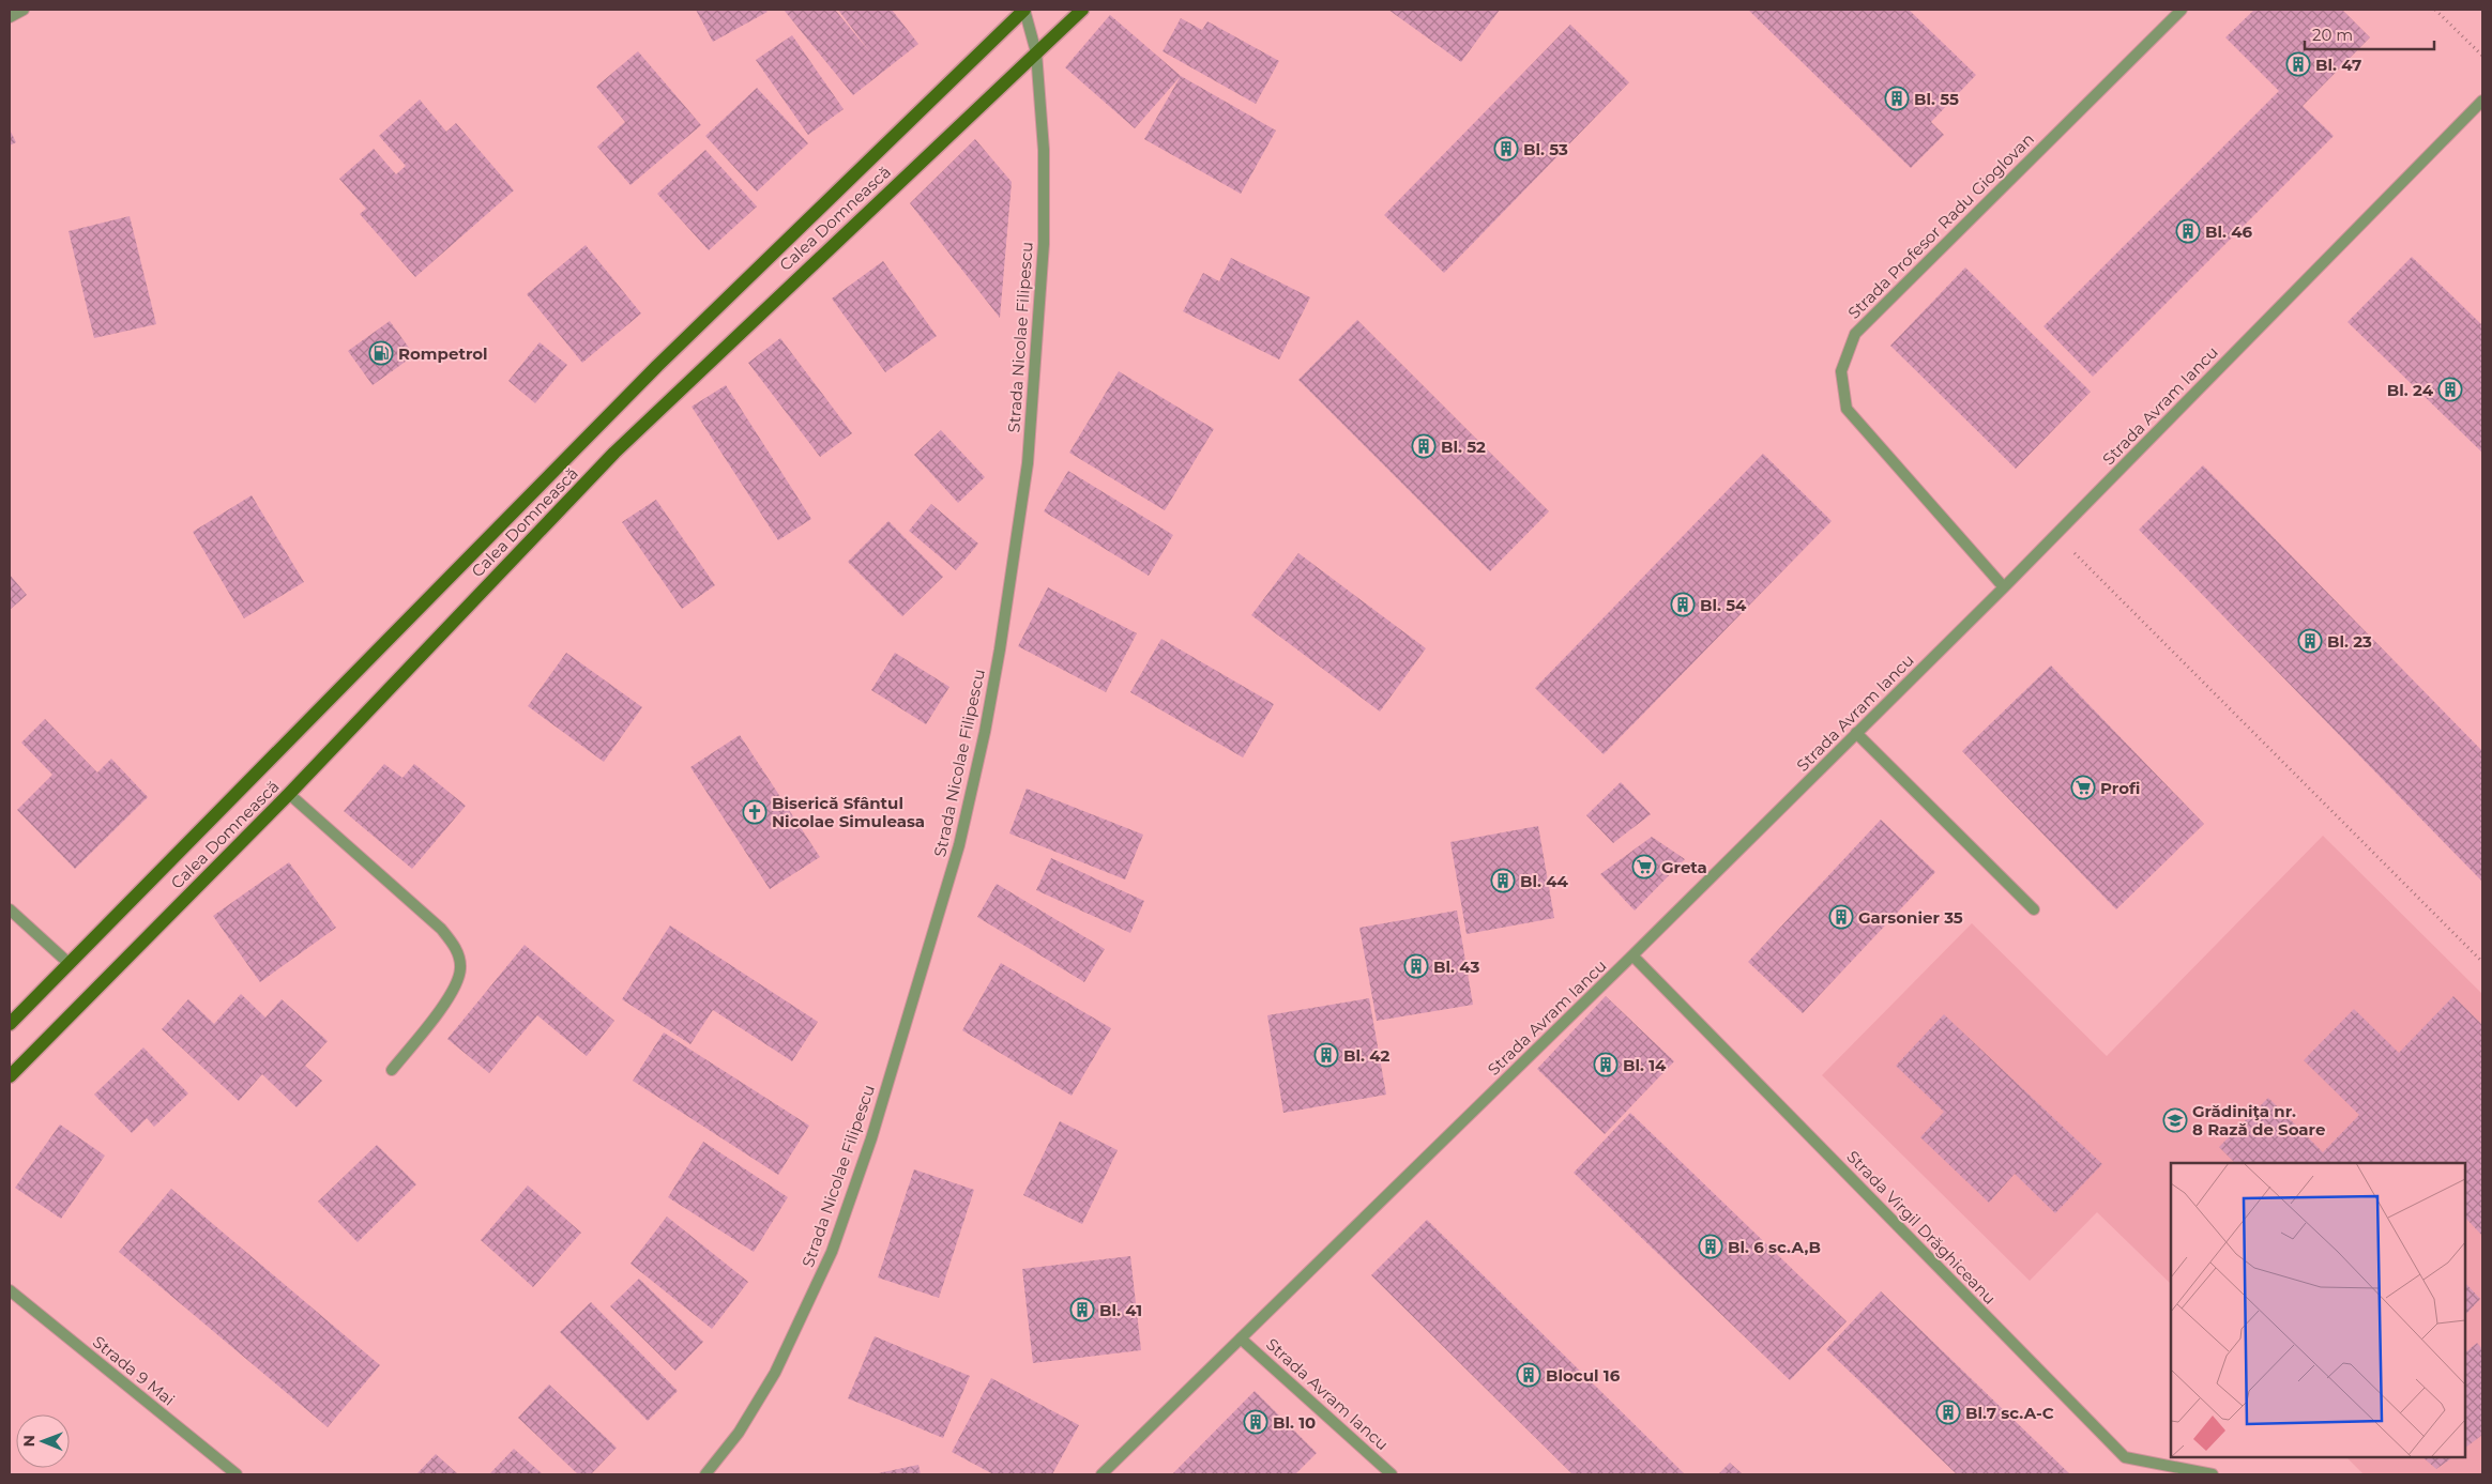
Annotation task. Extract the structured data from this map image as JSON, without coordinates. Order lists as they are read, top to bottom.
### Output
{
  "streets": {
    "main road": ["Calea Domnească"],
    "street": [
      "Strada Profesor Radu Gioglovan",
      "Strada Nicolae Filipescu",
      "Strada Avram Iancu",
      "Strada Virgil Drăghiceanu",
      "Strada 9 Mai"
    ]
  },
  "crossings": [
    ["Calea Domnească", "Strada Nicolae Filipescu"],
    ["Strada Profesor Radu Gioglovan", "Strada Avram Iancu"],
    ["Strada Avram Iancu", "Strada Virgil Drăghiceanu"]
  ],
  "places": {
    "building": [
      "Bl. 47",
      "Bl. 55",
      "Bl. 53",
      "Bl. 46",
      "Bl. 24",
      "Bl. 52",
      "Bl. 54",
      "Bl. 23",
      "Bl. 44",
      "Garsonier 35",
      "Bl. 43",
      "Bl. 42",
      "Bl. 14",
      "Bl. 6 sc.A,B",
      "Bl. 41",
      "Blocul 16",
      "Bl.7 sc.A-C",
      "Bl. 10"
    ],
    "fuel station": ["Rompetrol"],
    "supermarket": ["Profi", "Greta"],
    "church": ["Biserică Sfântul Nicolae Simuleasa"],
    "school or university": ["Grădiniţa nr. 8 Rază de Soare"]
  },
  "scale_bar": "20 m",
  "north": "left"
}
